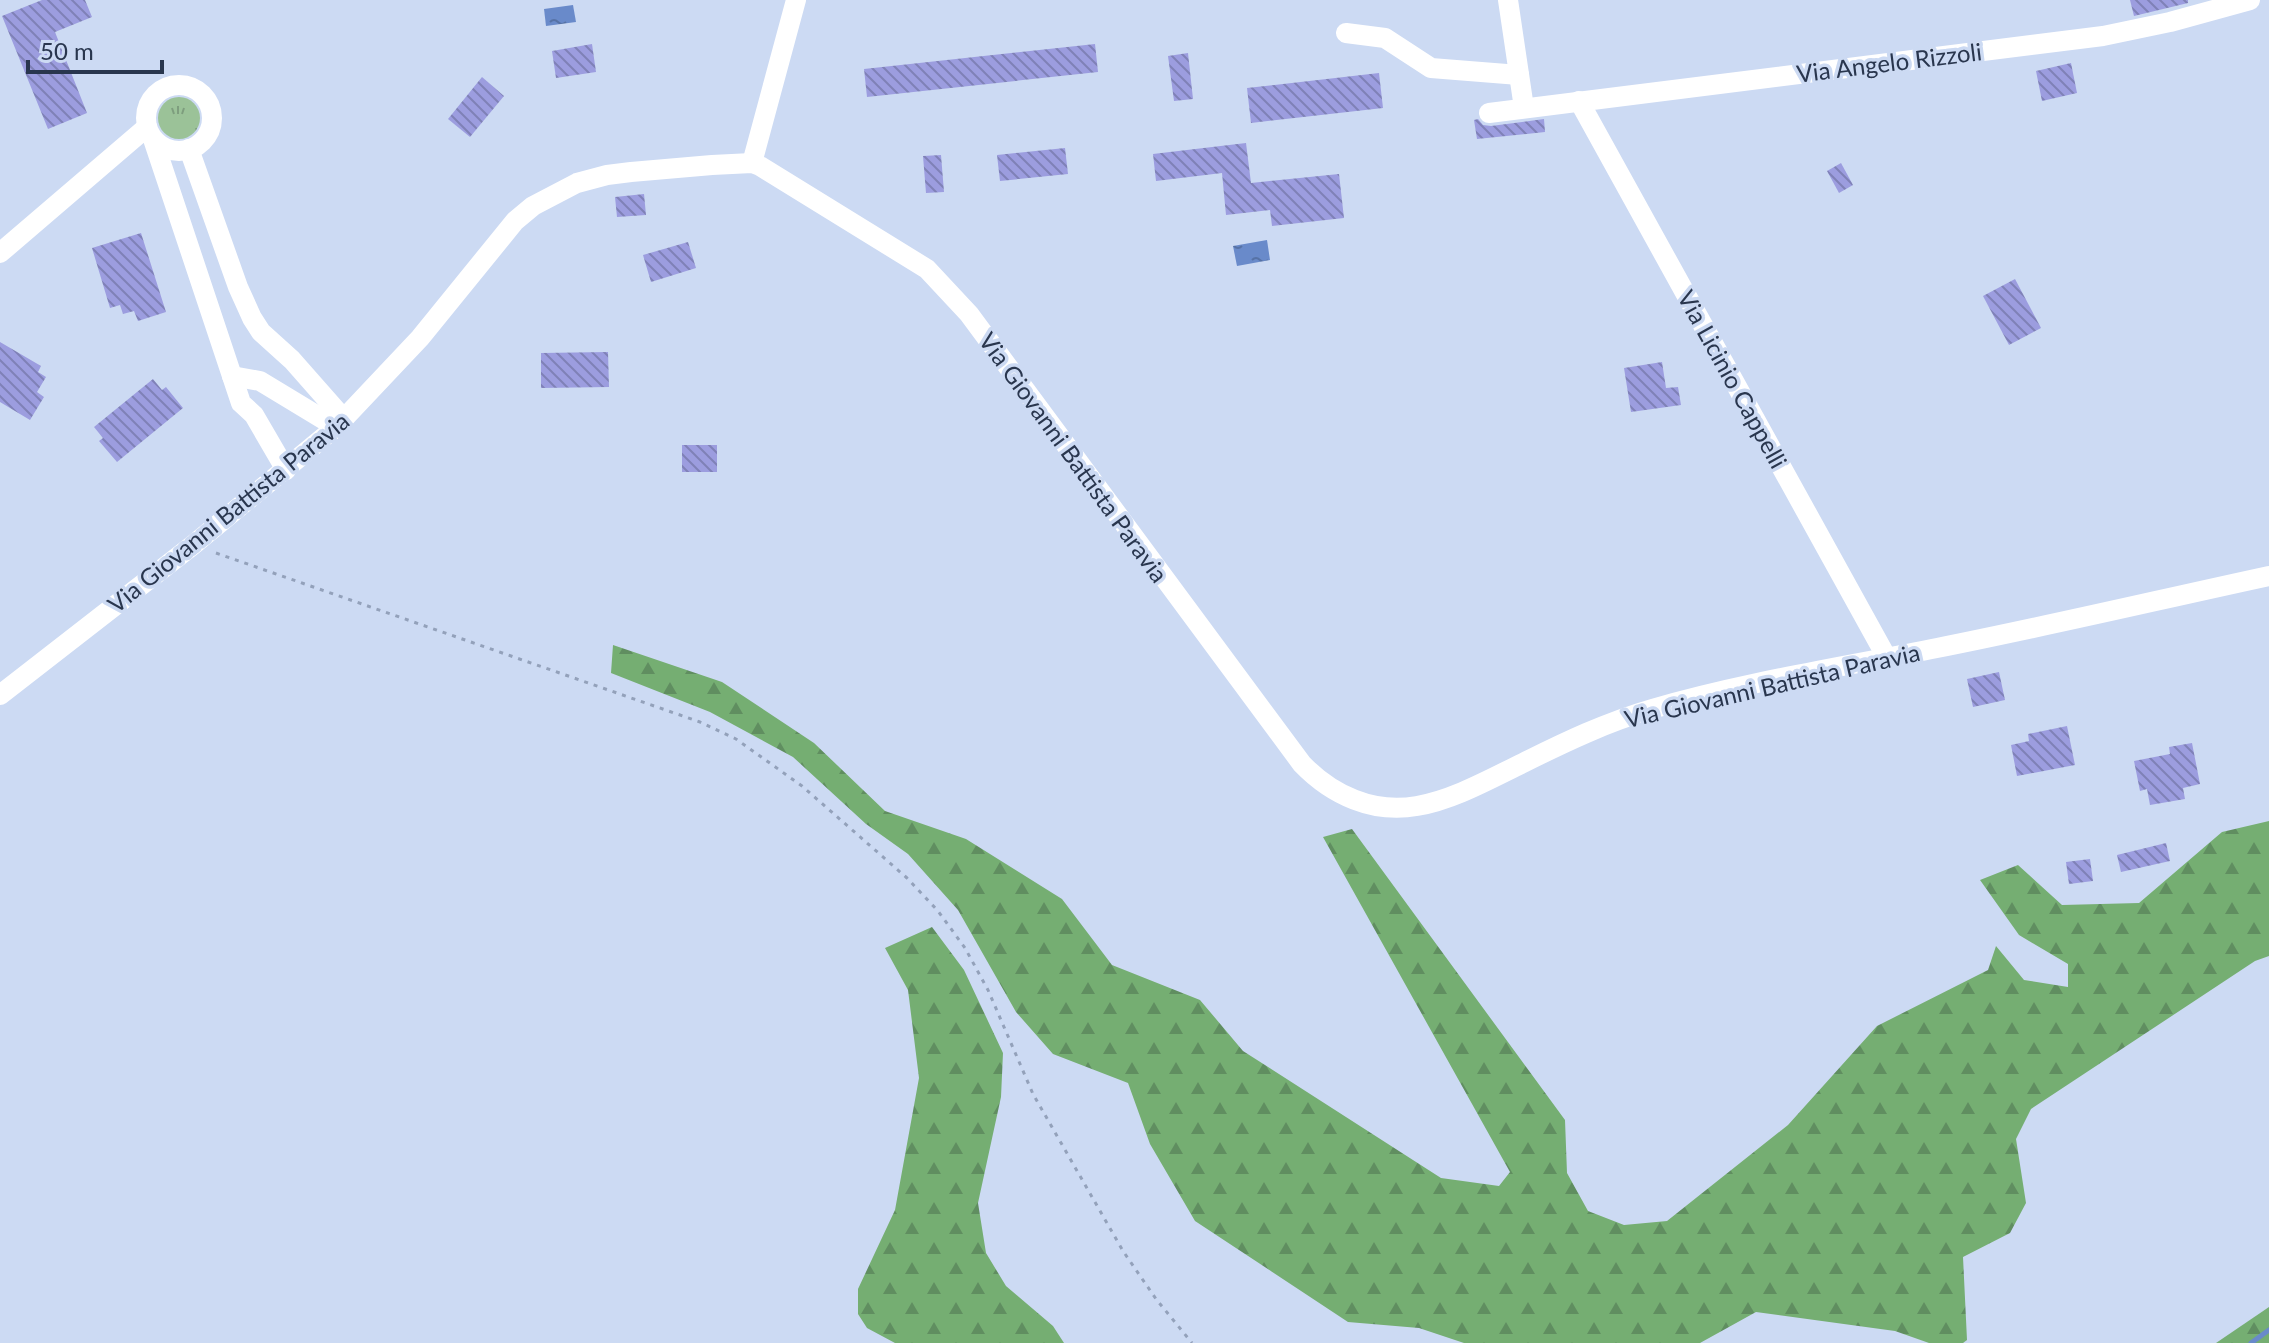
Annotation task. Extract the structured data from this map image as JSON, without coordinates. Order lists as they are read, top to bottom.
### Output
{
  "streets": {
    "street": ["Via Angelo Rizzoli", "Via Licinio Cappelli", "Via Giovanni Battista Paravia"]
  },
  "crossings": [
    ["Via Angelo Rizzoli", "Via Licinio Cappelli"],
    ["Via Licinio Cappelli", "Via Giovanni Battista Paravia"]
  ],
  "scale_bar": "50 m"
}
